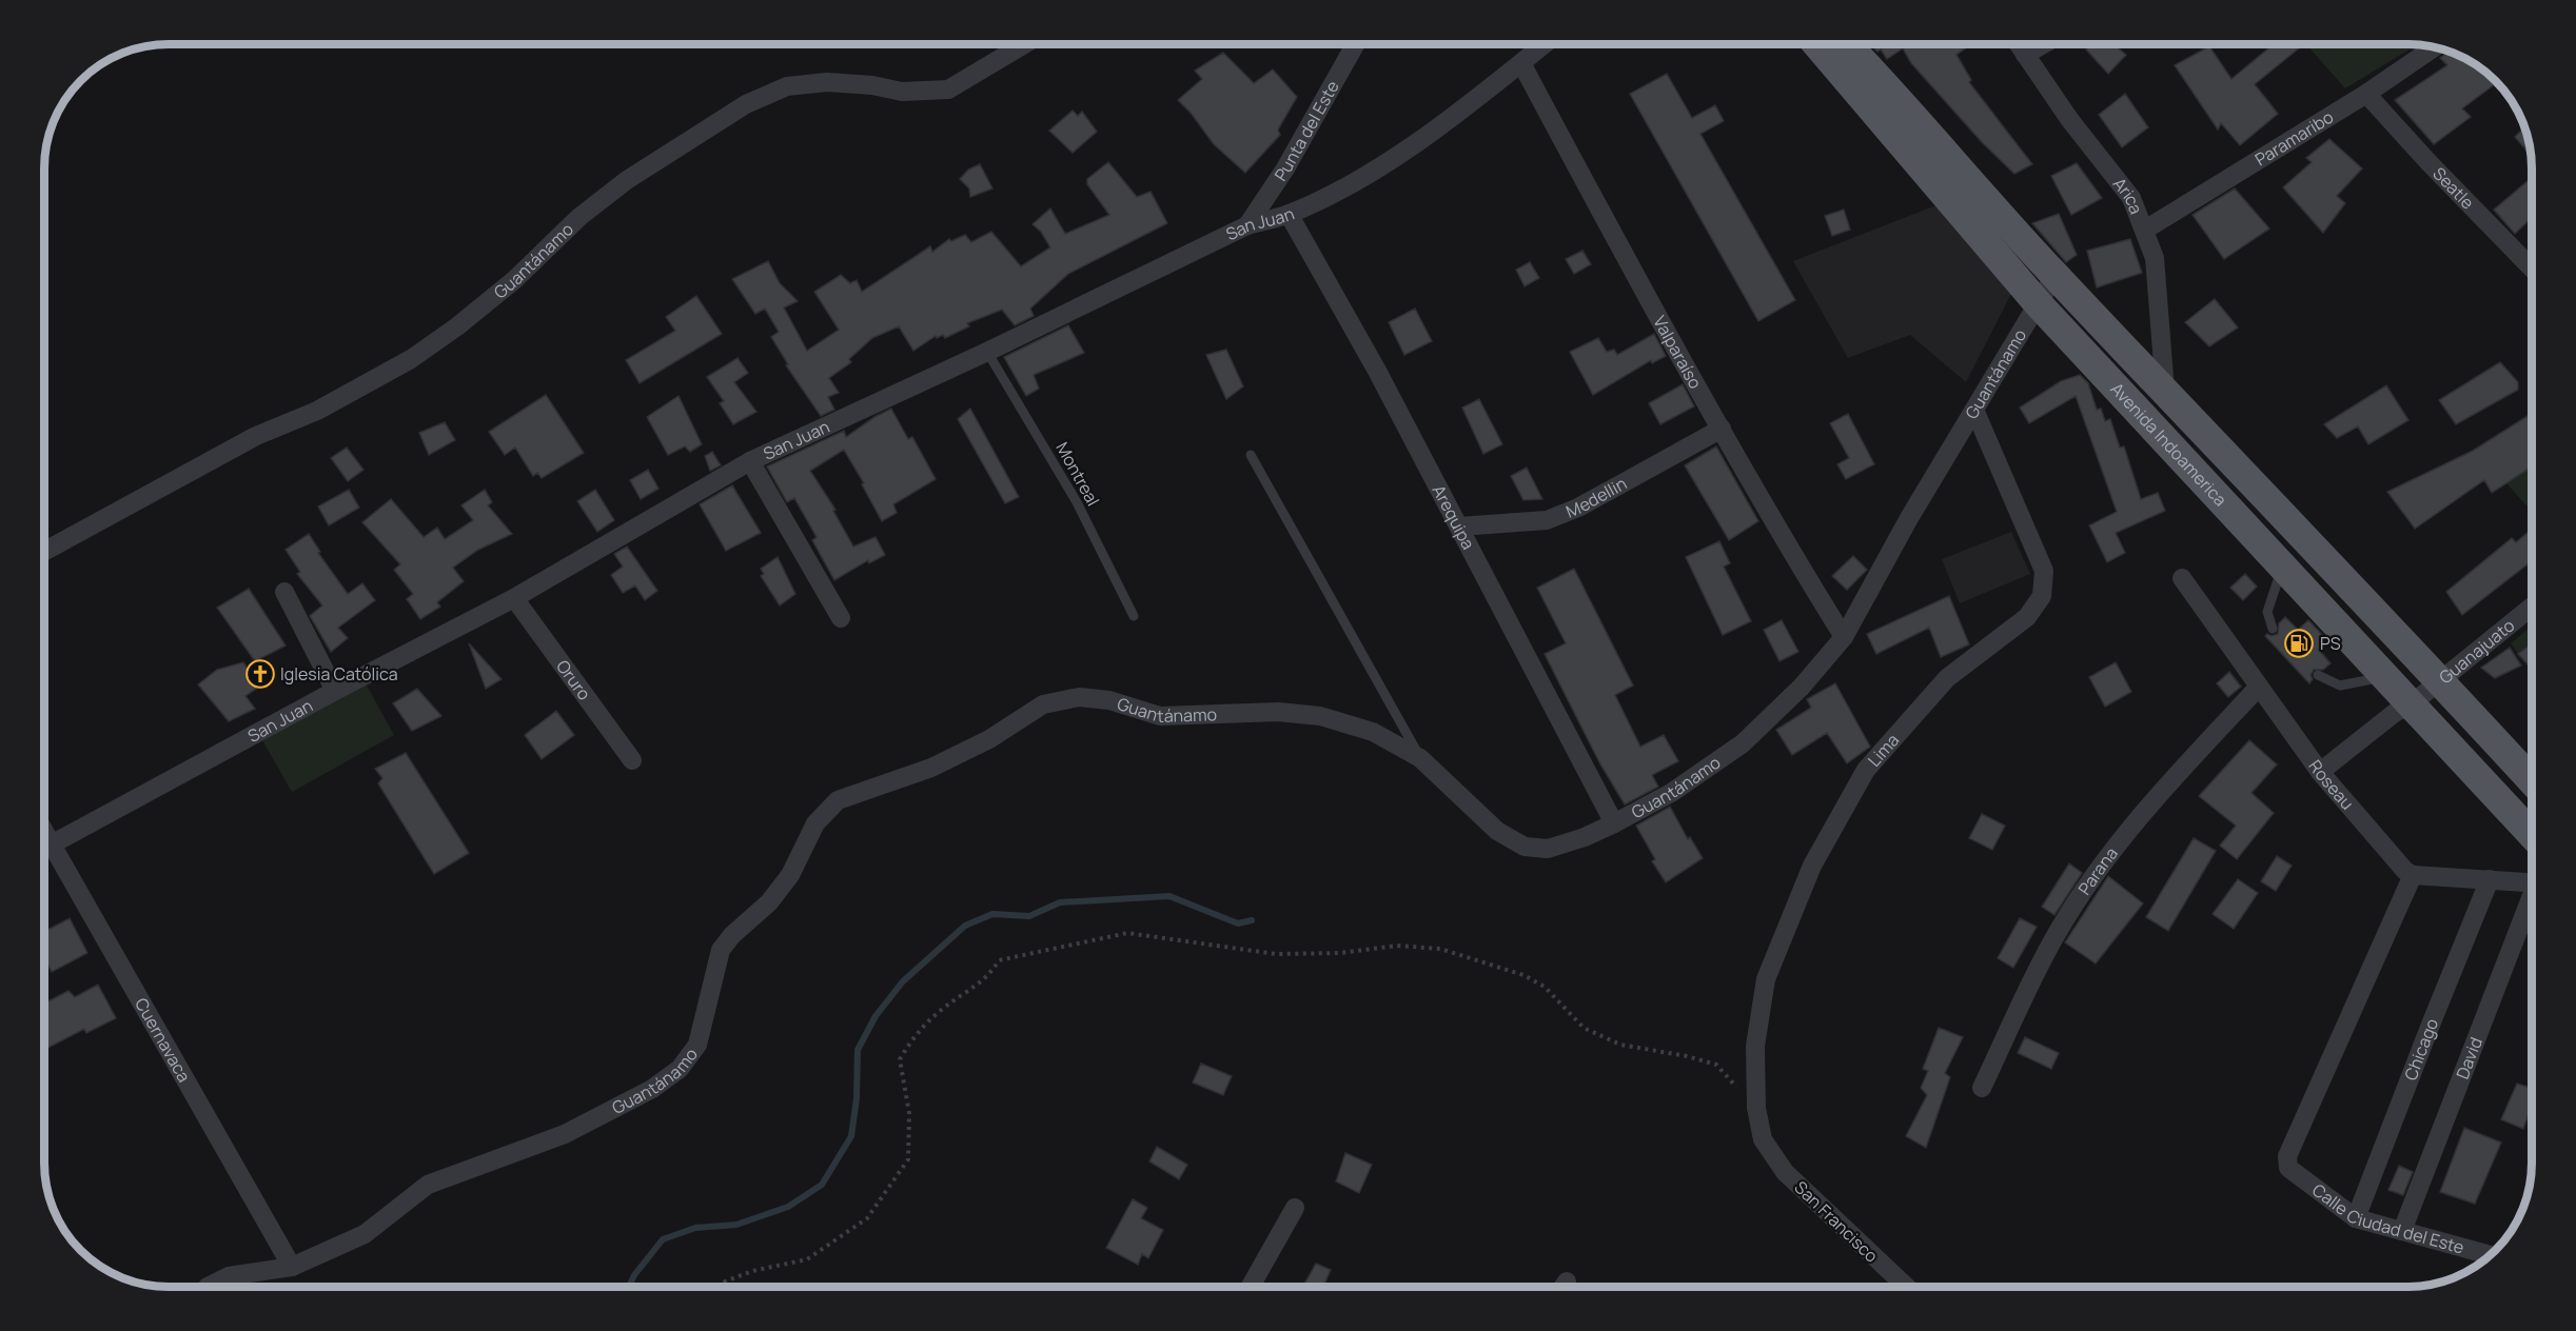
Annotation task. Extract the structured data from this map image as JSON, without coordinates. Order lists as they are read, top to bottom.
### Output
{
  "streets": {
    "main road": ["Avenida Indoamerica"],
    "street": [
      "Punta del Este",
      "Paramaribo",
      "Seatle",
      "Arica",
      "San Juan",
      "Guantánamo",
      "Valparaíso",
      "Medellin",
      "Arequipa",
      "Guanajuato",
      "Oruro",
      "Lima",
      "Roseau",
      "Parana",
      "Cuernavaca",
      "Chicago",
      "David",
      "Calle Ciudad del Este",
      "San Francisco"
    ],
    "lane": ["Montreal"]
  },
  "crossings": [
    ["Punta del Este", "San Juan"],
    ["Paramaribo", "Seatle"],
    ["Paramaribo", "Arica"],
    ["Arica", "Avenida Indoamerica"],
    ["San Juan", "Valparaíso"],
    ["San Juan", "Montreal"],
    ["San Juan", "Arequipa"],
    ["San Juan", "Oruro"],
    ["San Juan", "Cuernavaca"],
    ["Guantánamo", "Valparaíso"],
    ["Guantánamo", "Avenida Indoamerica"],
    ["Guantánamo", "Arequipa"],
    ["Guantánamo", "Lima"],
    ["Guantánamo", "Cuernavaca"],
    ["Valparaíso", "Medellin"],
    ["Avenida Indoamerica", "Guanajuato"],
    ["Medellin", "Arequipa"],
    ["Guanajuato", "Roseau"],
    ["Lima", "San Francisco"],
    ["Roseau", "Parana"],
    ["Roseau", "Calle Ciudad del Este"],
    ["Chicago", "Calle Ciudad del Este"],
    ["David", "Calle Ciudad del Este"]
  ],
  "places": {
    "fuel station": ["PS"],
    "church": ["Iglesia Católica"]
  }
}
